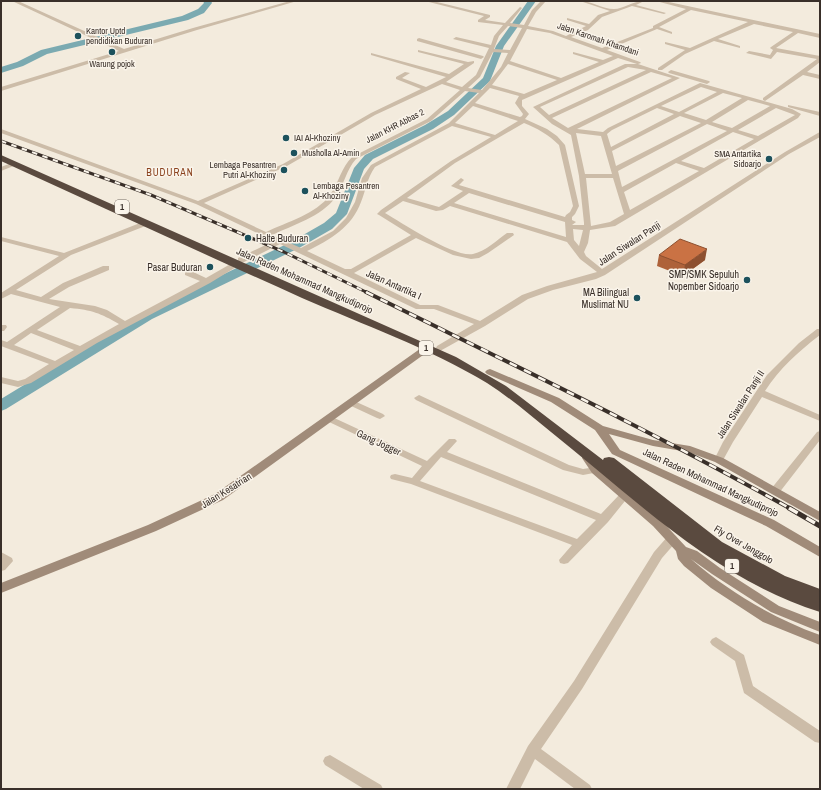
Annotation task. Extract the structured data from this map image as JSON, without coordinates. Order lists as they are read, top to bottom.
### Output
{
  "streets": {
    "highway": ["1", "Jalan Raden Mohammad Mangkudiprojo", "Fly Over Jenggolo"],
    "street": [
      "Jalan Karomah Khamdani",
      "Jalan KHR Abbas 2",
      "Jalan Siwalan Panji",
      "Jalan Antartika I",
      "Jalan Siwalan Panji II",
      "Gang Jogger",
      "Jalan Kesatrian"
    ]
  },
  "crossings": [
    ["Jalan Karomah Khamdani", "Jalan KHR Abbas 2"],
    ["Jalan KHR Abbas 2", "Jalan Antartika I"],
    ["1", "Jalan Raden Mohammad Mangkudiprojo"],
    ["1", "Fly Over Jenggolo"],
    ["Jalan Siwalan Panji", "Jalan Raden Mohammad Mangkudiprojo"],
    ["Jalan Siwalan Panji", "Jalan Antartika I"],
    ["Jalan Raden Mohammad Mangkudiprojo", "Jalan Siwalan Panji II"],
    ["Jalan Raden Mohammad Mangkudiprojo", "Jalan Kesatrian"],
    ["Jalan Raden Mohammad Mangkudiprojo", "Fly Over Jenggolo"],
    ["Gang Jogger", "Jalan Kesatrian"]
  ],
  "districts": ["BUDURAN"],
  "places": [
    "Kantor Uptd pendidikan Buduran",
    "Warung pojok",
    "IAI Al-Khoziny",
    "Musholla Al-Amin",
    "SMA Antartika Sidoarjo",
    "Lembaga Pesantren Putri Al-Khoziny",
    "Lembaga Pesantren Al-Khoziny",
    "Halte Buduran",
    "Pasar Buduran",
    "SMP/SMK Sepuluh Nopember Sidoarjo",
    "MA Bilingual Muslimat NU"
  ]
}
